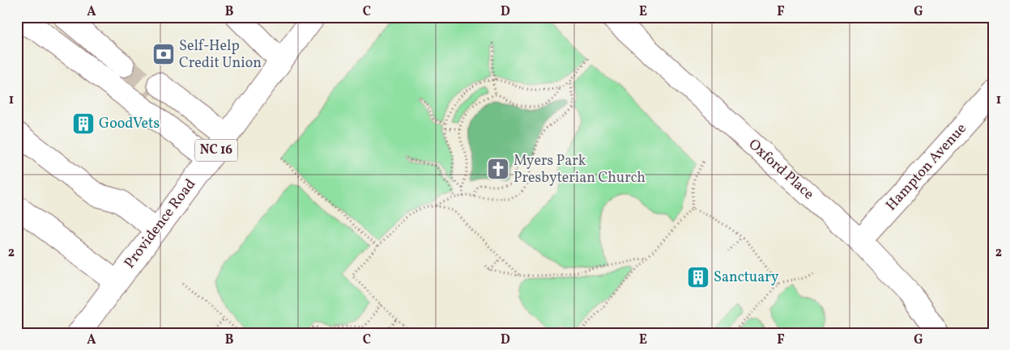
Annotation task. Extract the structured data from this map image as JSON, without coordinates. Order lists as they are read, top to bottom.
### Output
{
  "streets": {
    "street": [
      "NC 16",
      "Hampton Avenue",
      "Oxford Place",
      "Providence Road"
    ]
  },
  "crossings": [
    ["Hampton Avenue", "Oxford Place"]
  ],
  "places": {
    "bank": ["Self-Help Credit Union"],
    "building": ["GoodVets", "Sanctuary"],
    "church": ["Myers Park Presbyterian Church"]
  },
  "grid": {
    "columns": [
      "A",
      "B",
      "C",
      "D",
      "E",
      "F",
      "G"
    ],
    "rows": ["1", "2"]
  }
}
